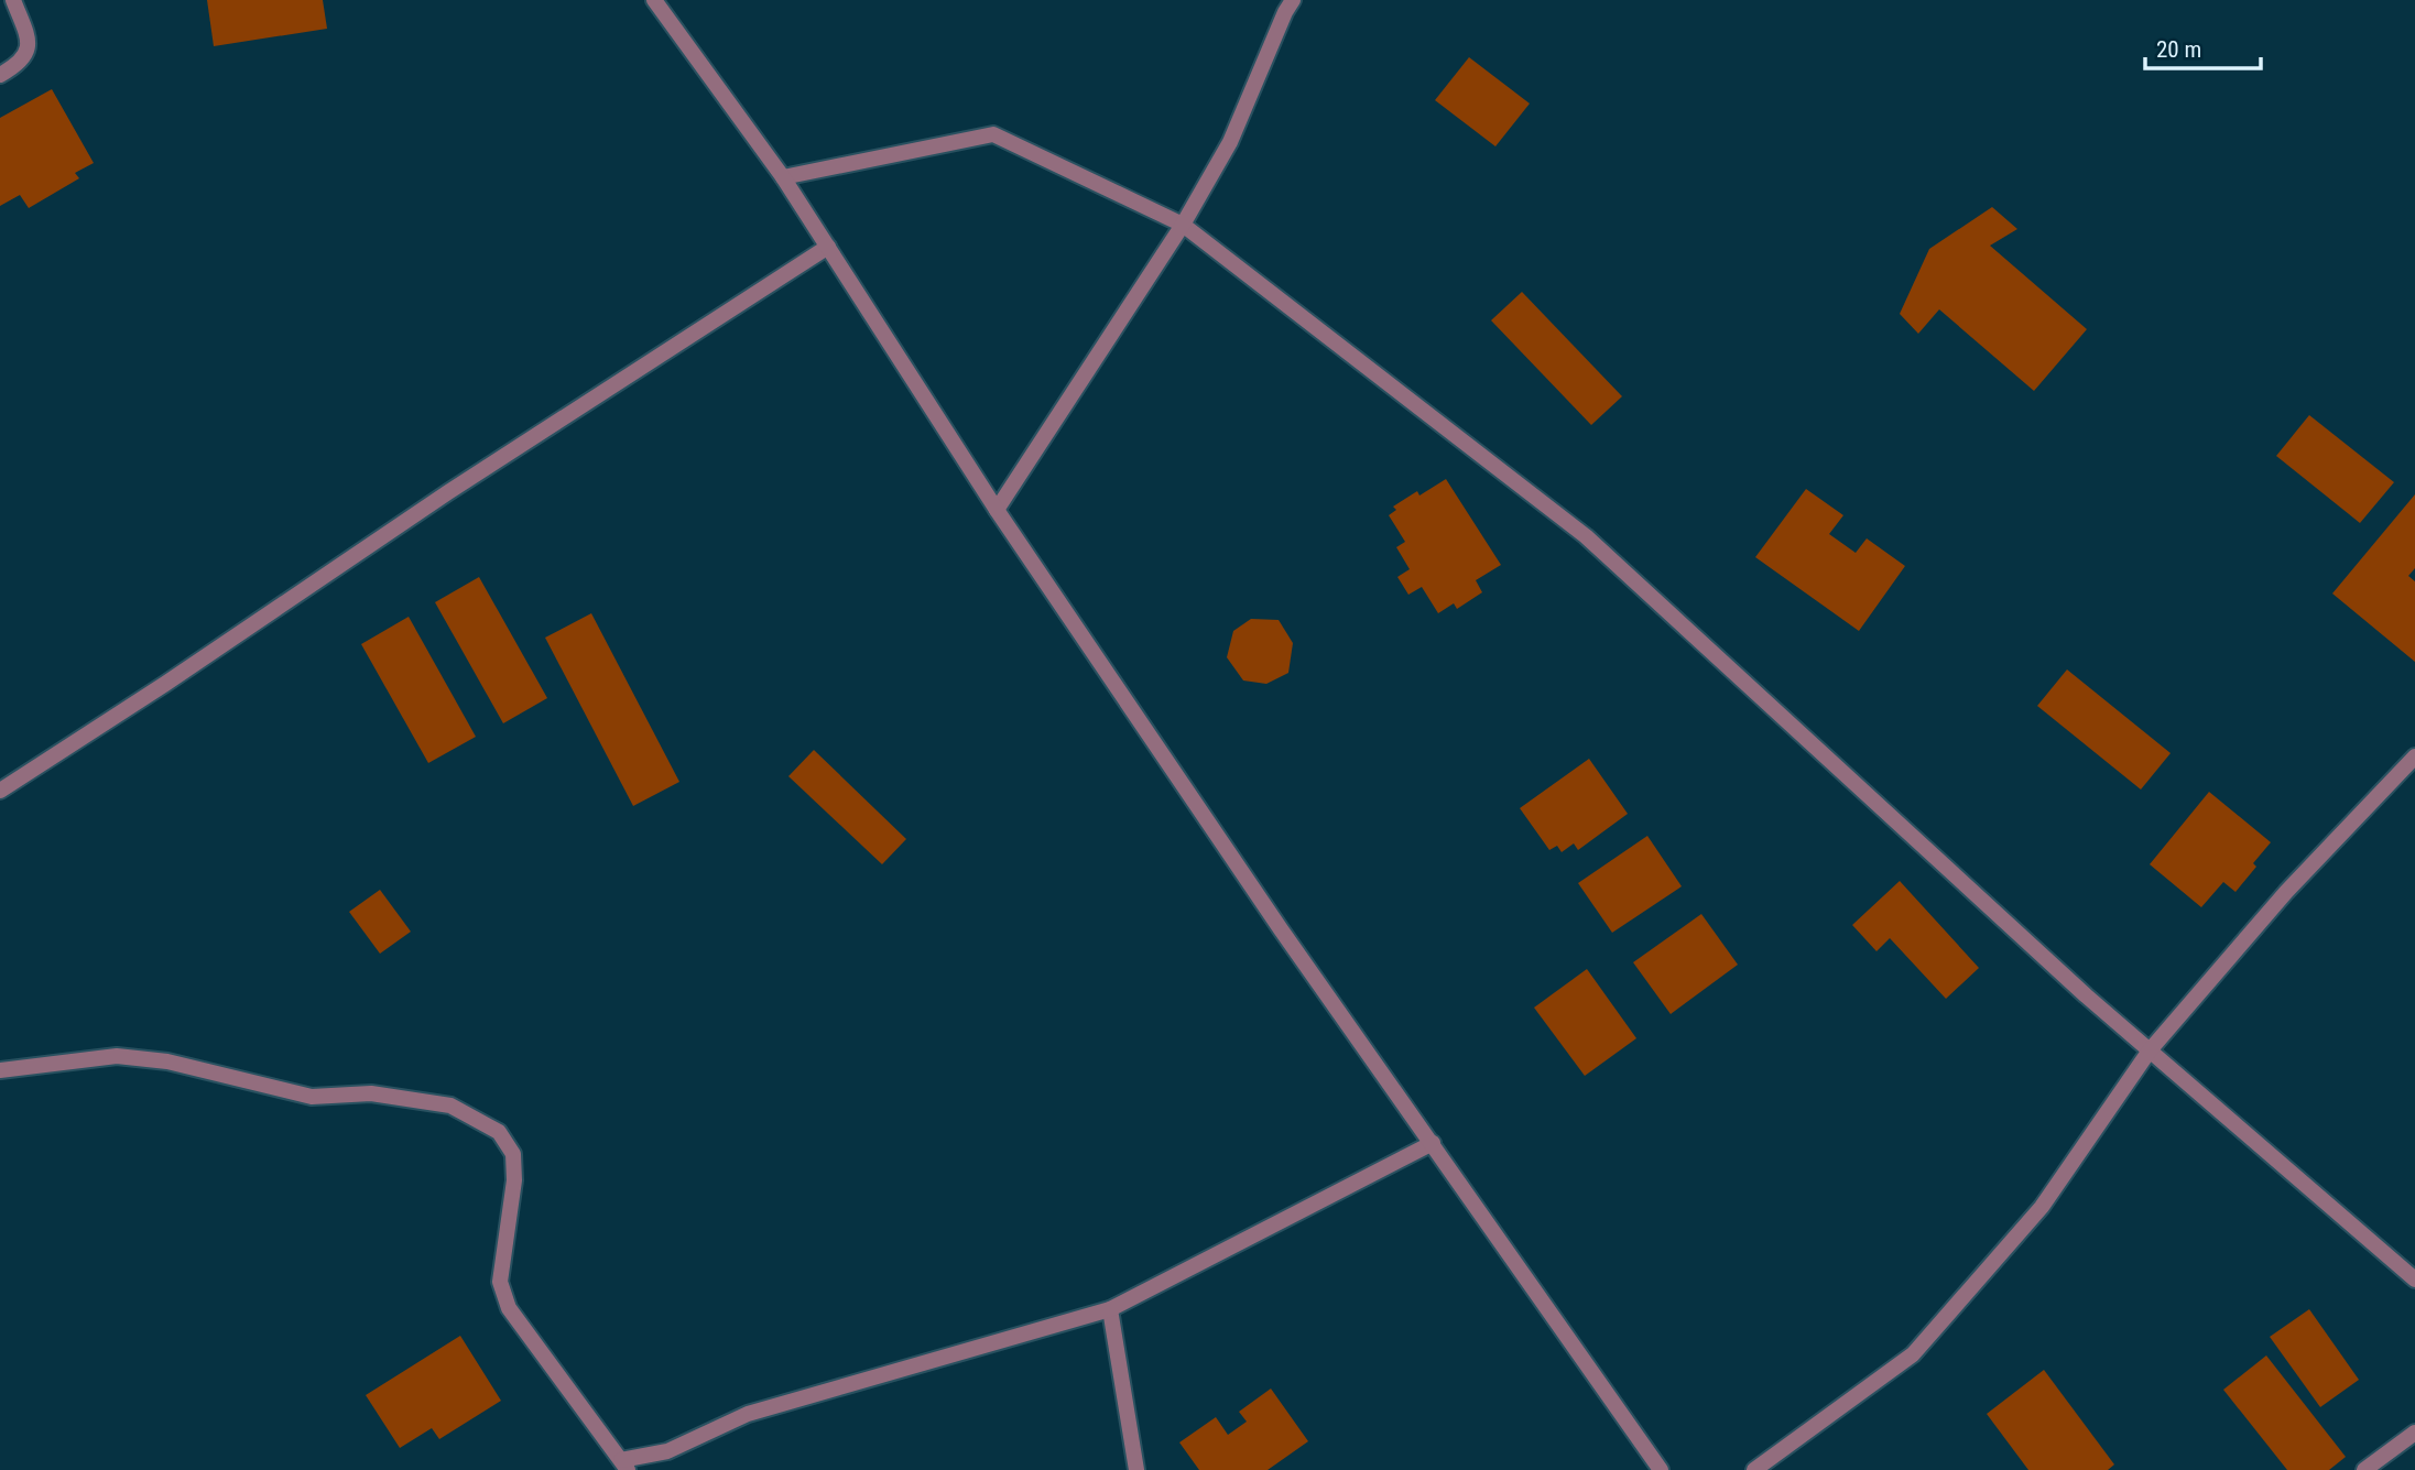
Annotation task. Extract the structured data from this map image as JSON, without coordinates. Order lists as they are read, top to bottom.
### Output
{
  "scale_bar": "20 m"
}
